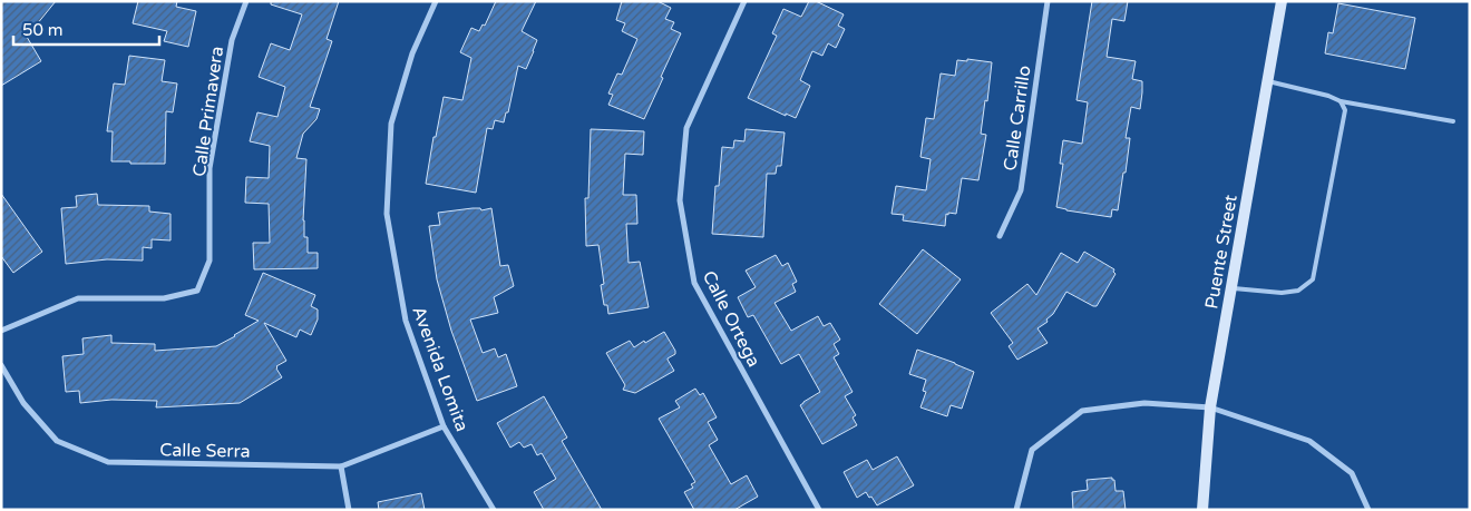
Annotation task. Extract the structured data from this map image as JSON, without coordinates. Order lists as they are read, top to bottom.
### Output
{
  "streets": {
    "street": [
      "Calle Primavera",
      "Calle Carrillo",
      "Puente Street",
      "Calle Ortega",
      "Avenida Lomita",
      "Calle Serra"
    ]
  },
  "crossings": [
    ["Avenida Lomita", "Calle Serra"]
  ],
  "scale_bar": "50 m"
}
